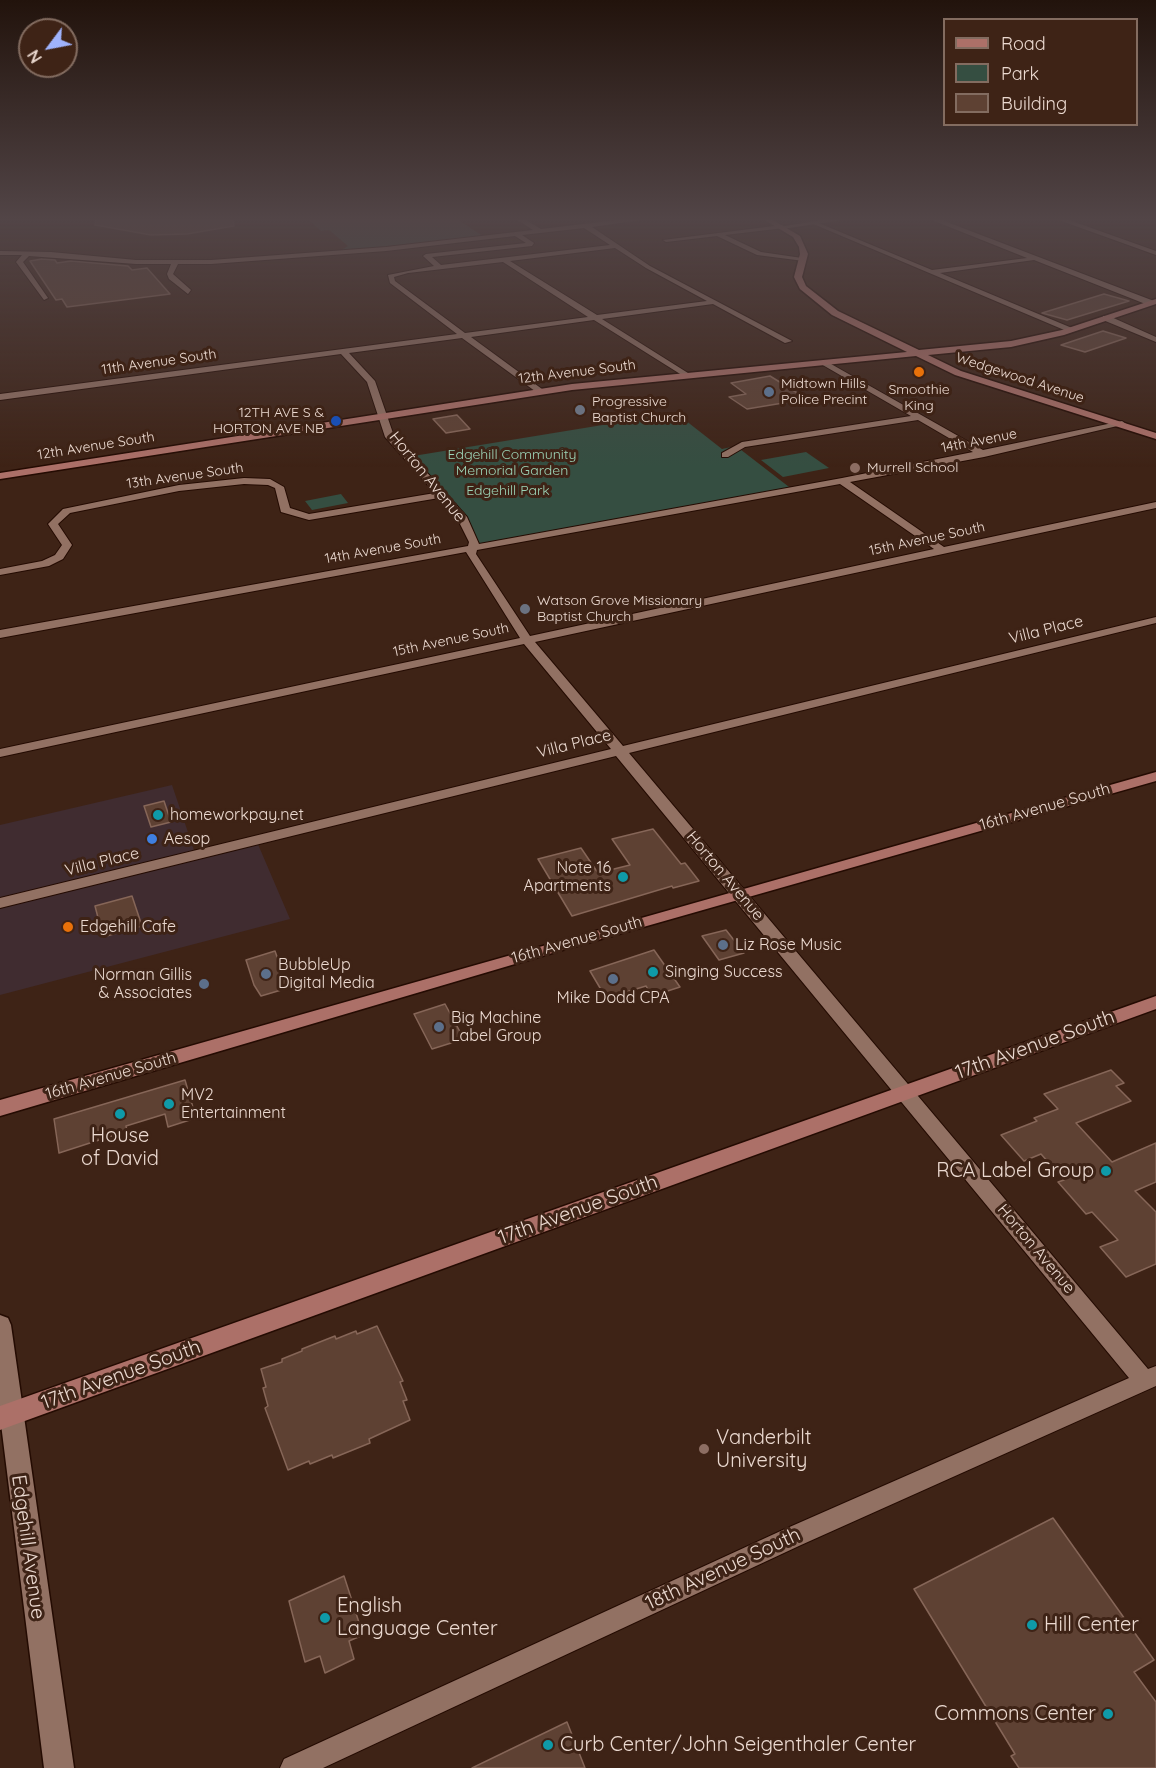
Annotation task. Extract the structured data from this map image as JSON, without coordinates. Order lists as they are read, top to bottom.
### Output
{
  "streets": {
    "main road": [
      "12th Avenue South",
      "Wedgewood Avenue",
      "16th Avenue South",
      "17th Avenue South"
    ],
    "street": [
      "11th Avenue South",
      "14th Avenue",
      "13th Avenue South",
      "Horton Avenue",
      "15th Avenue South",
      "14th Avenue South",
      "Villa Place",
      "Edgehill Avenue",
      "18th Avenue South"
    ]
  },
  "crossings": [
    ["11th Avenue South", "Horton Avenue"],
    ["12th Avenue South", "Wedgewood Avenue"],
    ["12th Avenue South", "Horton Avenue"],
    ["Wedgewood Avenue", "14th Avenue"],
    ["14th Avenue", "14th Avenue South"],
    ["13th Avenue South", "Horton Avenue"],
    ["Horton Avenue", "15th Avenue South"],
    ["Horton Avenue", "14th Avenue South"],
    ["Horton Avenue", "Villa Place"],
    ["Horton Avenue", "16th Avenue South"],
    ["Horton Avenue", "17th Avenue South"],
    ["Horton Avenue", "18th Avenue South"],
    ["17th Avenue South", "Edgehill Avenue"]
  ],
  "parks": ["Edgehill Community Memorial Garden", "Edgehill Park"],
  "places": [
    "Smoothie King",
    "Midtown Hills Police Precint",
    "Progressive Baptist Church",
    "12TH AVE S & HORTON AVE NB",
    "Murrell School",
    "Watson Grove Missionary Baptist Church",
    "homeworkpay.net",
    "Aesop",
    "Note 16 Apartments",
    "Edgehill Cafe",
    "Liz Rose Music",
    "Singing Success",
    "BubbleUp Digital Media",
    "Mike Dodd CPA",
    "Norman Gillis & Associates",
    "Big Machine Label Group",
    "MV2 Entertainment",
    "House of David",
    "RCA Label Group",
    "Vanderbilt University",
    "English Language Center",
    "Hill Center",
    "Commons Center",
    "Curb Center/John Seigenthaler Center"
  ],
  "legend": ["Road", "Park", "Building"],
  "north": "bottom left"
}
